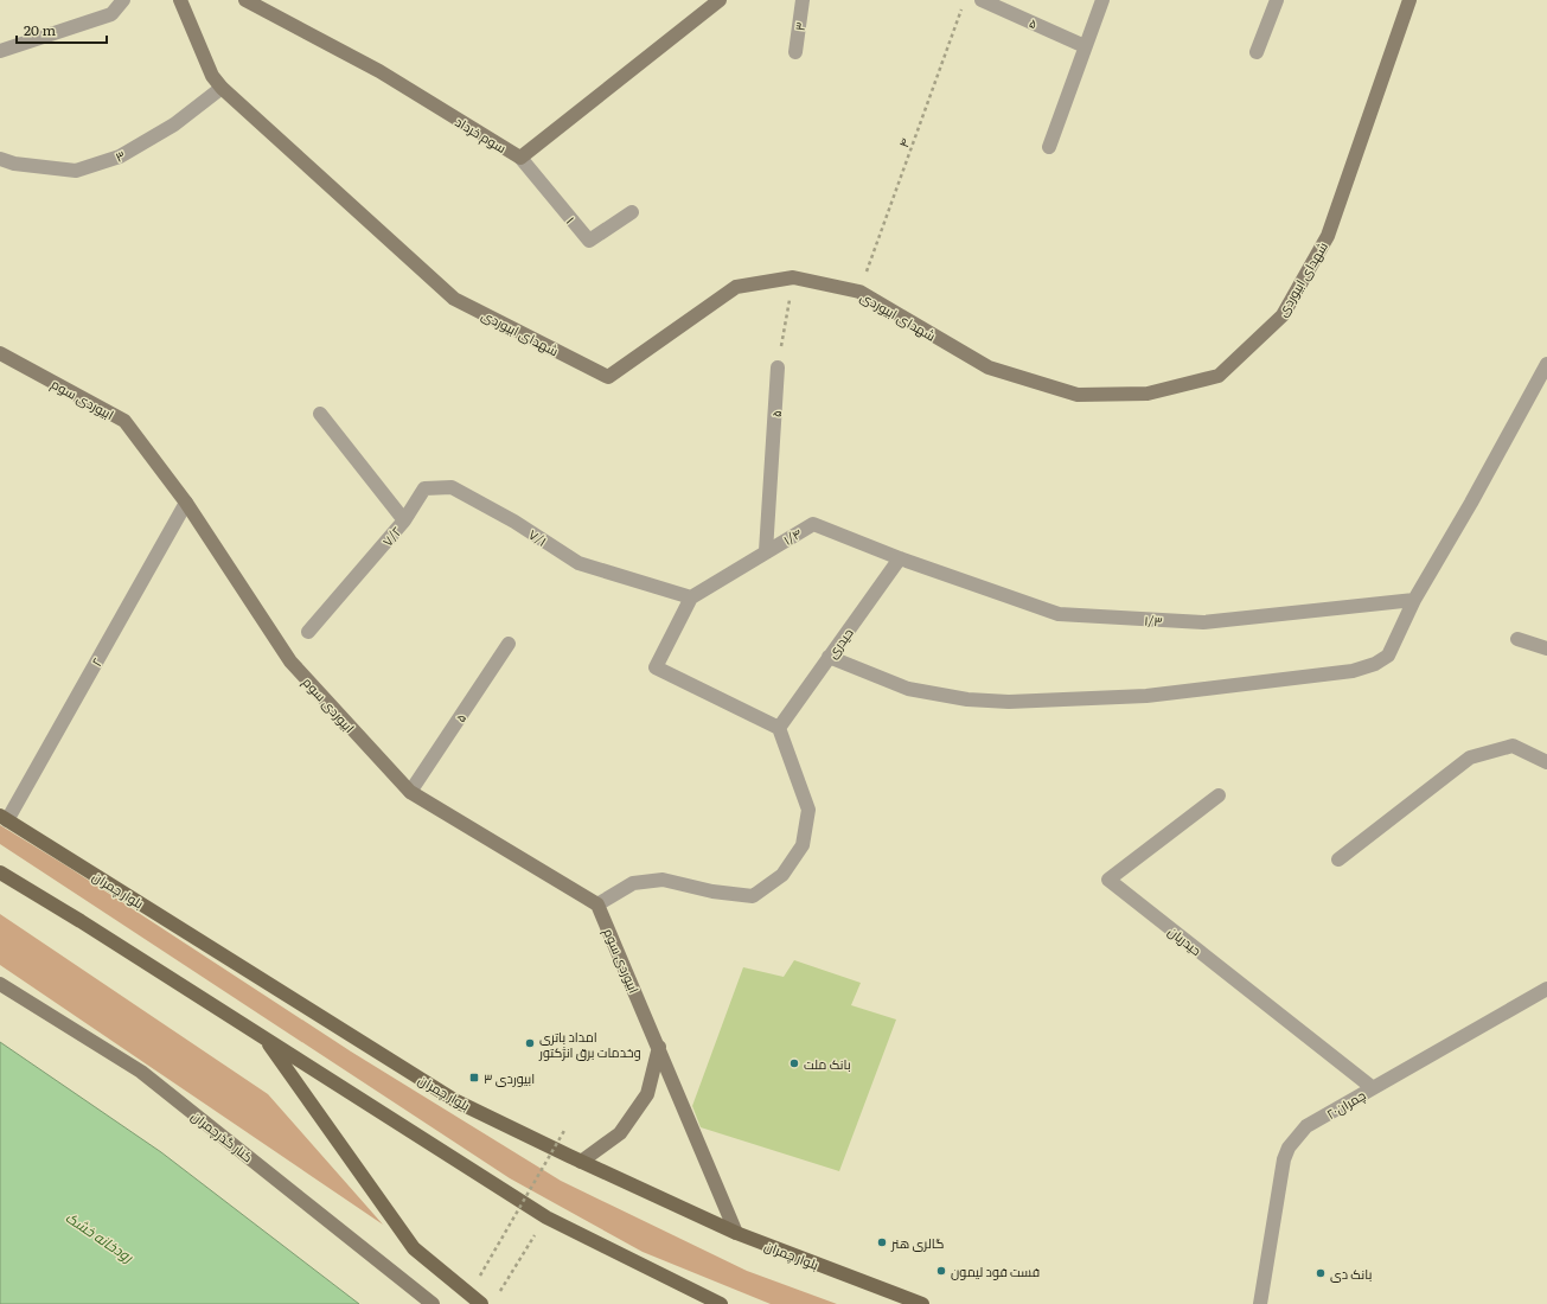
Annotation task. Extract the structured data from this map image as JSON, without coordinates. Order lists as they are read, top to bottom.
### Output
{
  "streets": {
    "main road": ["بلوار چمران"],
    "street": [
      "۵",
      "۳",
      "سوم خرداد",
      "۱",
      "شهدای ابیوردی",
      "ابیوردی سوم",
      "۷/۲",
      "۱/۴",
      "۷/۱",
      "۱/۳",
      "حیدری",
      "۲",
      "حیدریان",
      "چمران۲۰",
      "کنار گذرچمران"
    ],
    "path": ["۴"]
  },
  "crossings": [
    ["۵", "ابیوردی سوم"],
    ["۵", "۱/۴"],
    ["۳", "شهدای ابیوردی"],
    ["سوم خرداد", "۱"],
    ["۴", "شهدای ابیوردی"],
    ["ابیوردی سوم", "۲"],
    ["ابیوردی سوم", "بلوار چمران"],
    ["۷/۲", "۷/۱"],
    ["۱/۴", "۷/۱"],
    ["۱/۴", "۱/۳"],
    ["۱/۴", "حیدری"],
    ["۱/۳", "حیدری"],
    ["۲", "بلوار چمران"],
    ["حیدریان", "چمران۲۰"]
  ],
  "water": ["رودخانه خشک"],
  "places": {
    "other": [
      "امداد باتری وخدمات برق انژکتور",
      "بانک ملت",
      "گالری هنر",
      "فست فود لیمون",
      "بانک دی"
    ],
    "transit": ["ابیوردی ۳"]
  },
  "scale_bar": "20 m"
}
